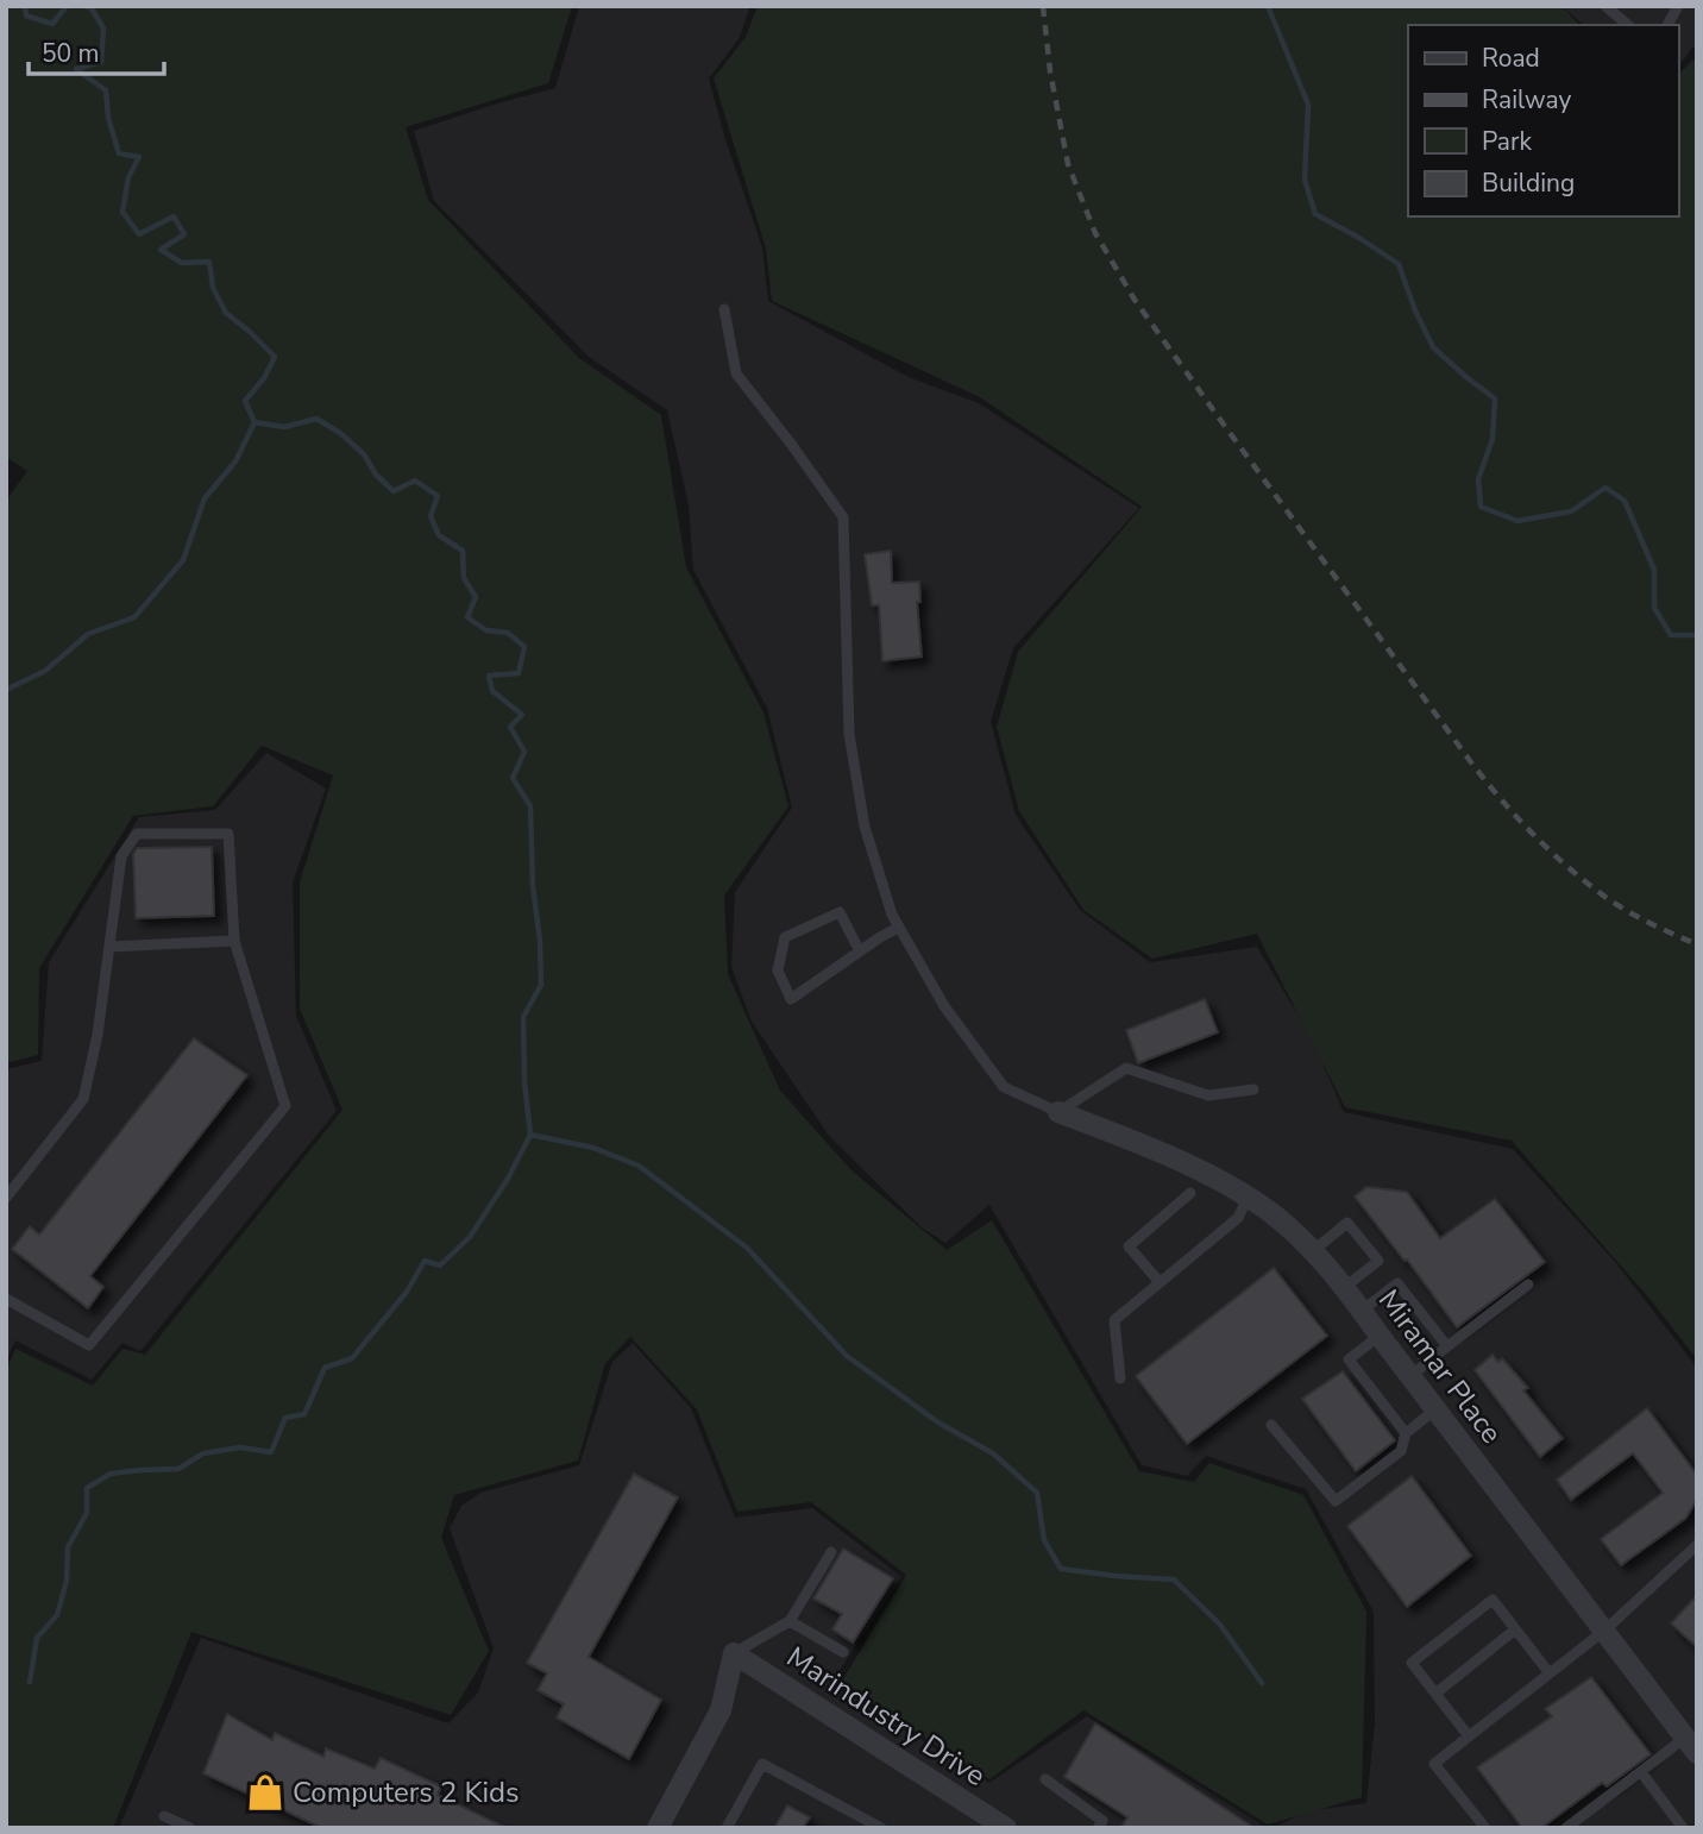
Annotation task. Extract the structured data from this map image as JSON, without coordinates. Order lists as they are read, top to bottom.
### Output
{
  "streets": {
    "street": ["Miramar Place", "Marindustry Drive"]
  },
  "places": {
    "shop": ["Computers 2 Kids"]
  },
  "legend": [
    "Road",
    "Railway",
    "Park",
    "Building"
  ],
  "scale_bar": "50 m"
}
